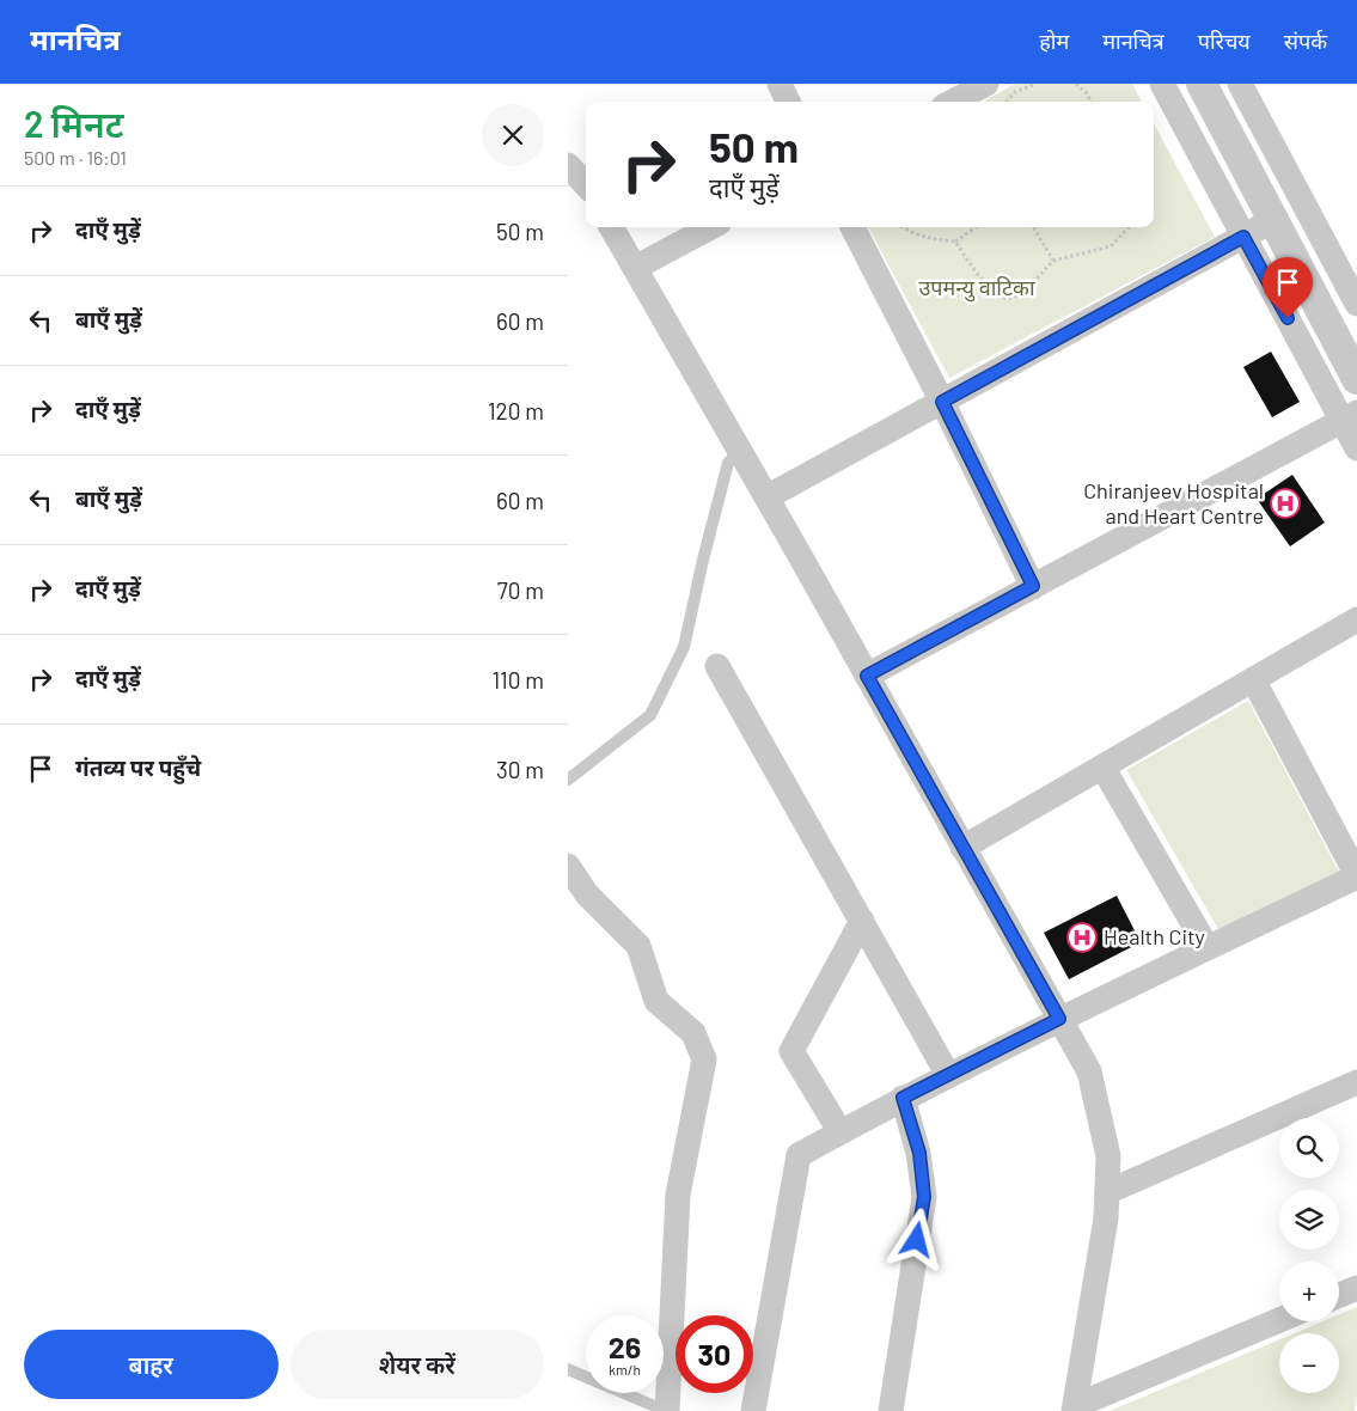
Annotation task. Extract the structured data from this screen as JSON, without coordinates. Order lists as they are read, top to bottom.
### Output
{
  "parks": ["उपमन्यु वाटिका"],
  "places": {
    "hospital": ["Chiranjeev Hospital and Heart Centre", "Health City"]
  },
  "page": {
    "header": "मानचित्र",
    "nav": [
      "होम",
      "मानचित्र",
      "परिचय",
      "संपर्क"
    ],
    "heading": ["2 मिनट", "500 m · 16:01"],
    "turn": ["50 m", "दाएँ मुड़ें"],
    "list": [
      {
        "name": "दाएँ मुड़ें",
        "value": "50 m"
      },
      {
        "name": "बाएँ मुड़ें",
        "value": "60 m"
      },
      {
        "name": "दाएँ मुड़ें",
        "value": "120 m"
      },
      {
        "name": "बाएँ मुड़ें",
        "value": "60 m"
      },
      {
        "name": "दाएँ मुड़ें",
        "value": "70 m"
      },
      {
        "name": "दाएँ मुड़ें",
        "value": "110 m"
      },
      {
        "name": "गंतव्य पर पहुँचे",
        "value": "30 m"
      }
    ],
    "map_buttons": ["+", "−"],
    "speed": "26 km/h",
    "limit": "30",
    "buttons": ["बाहर", "शेयर करें"]
  }
}
